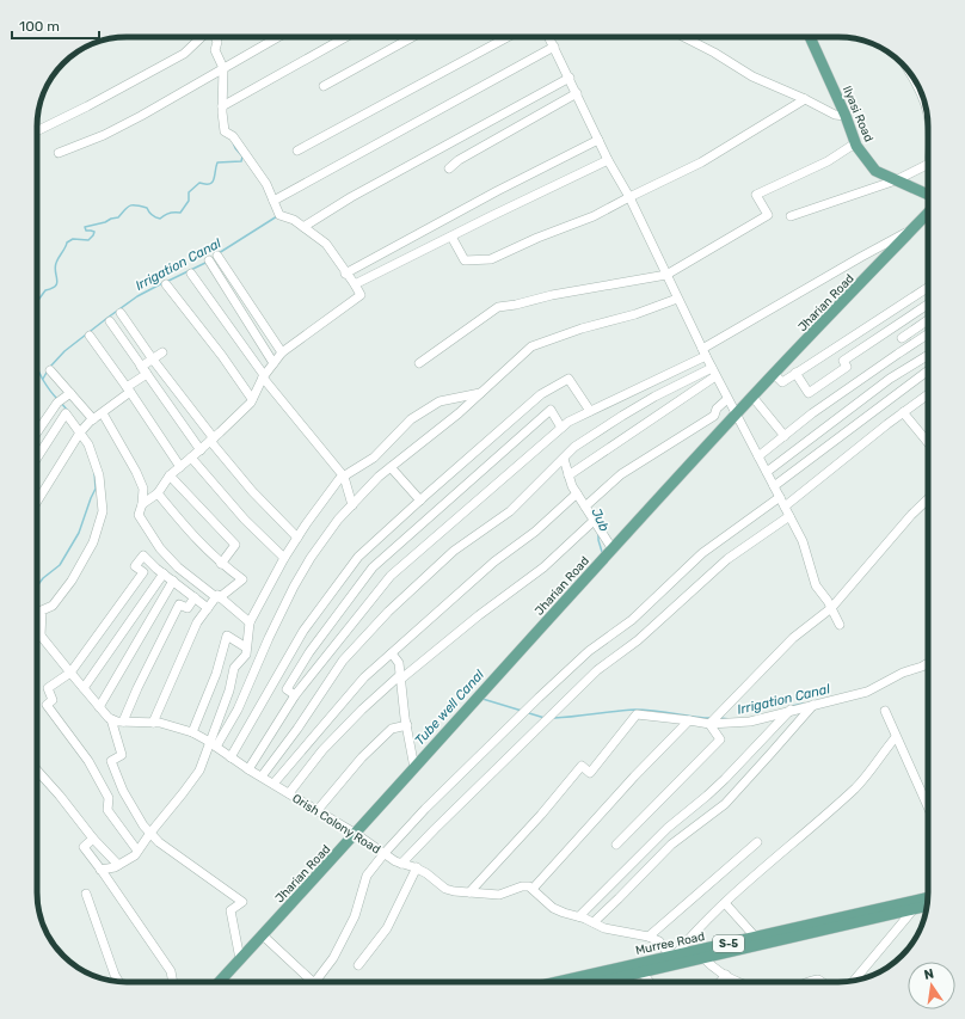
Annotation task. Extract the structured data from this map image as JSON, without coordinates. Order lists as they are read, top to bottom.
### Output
{
  "streets": {
    "main road": [
      "Ilyasi Road",
      "Jharian Road",
      "Murree Road",
      "S-5"
    ],
    "street": ["Orish Colony Road"]
  },
  "crossings": [
    ["Jharian Road", "Orish Colony Road"]
  ],
  "water": ["Irrigation Canal", "Jub", "Tube well Canal"],
  "scale_bar": "100 m",
  "north": "top"
}
